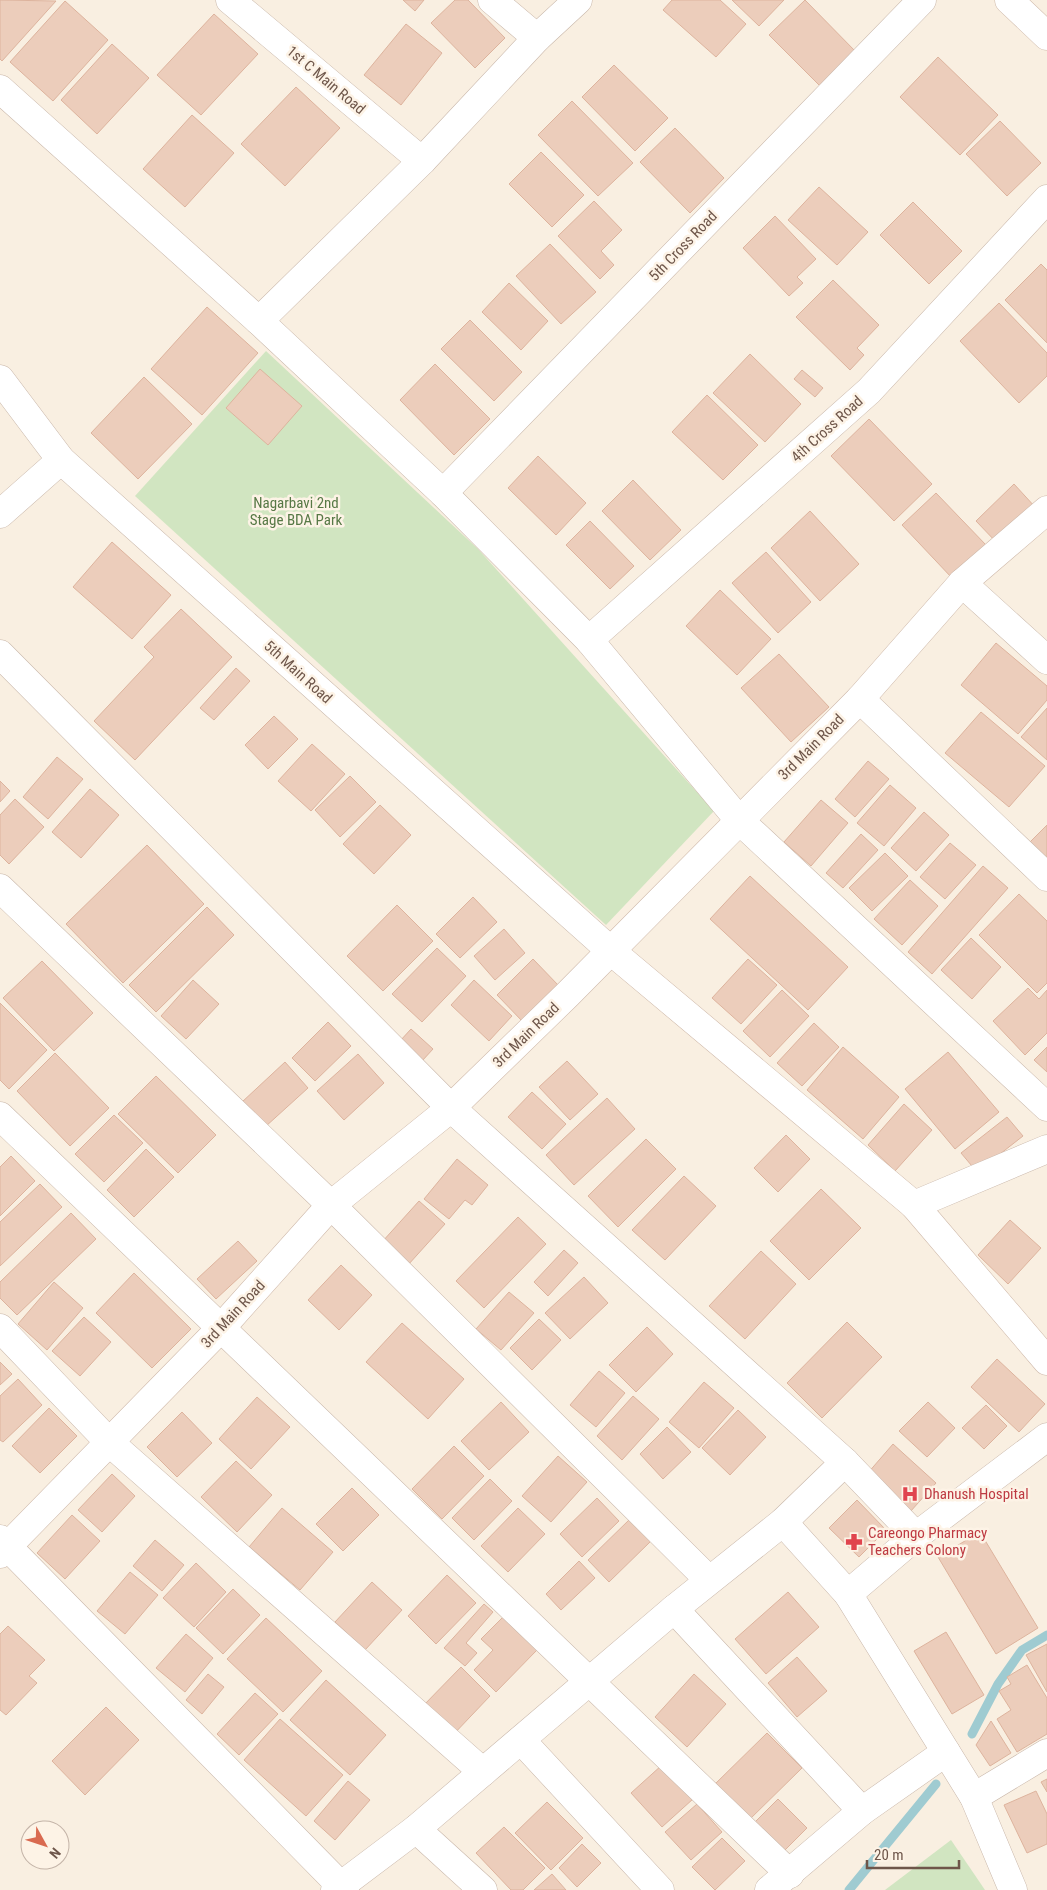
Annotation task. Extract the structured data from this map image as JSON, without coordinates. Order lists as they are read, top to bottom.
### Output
{
  "streets": {
    "street": [
      "1st C Main Road",
      "5th Cross Road",
      "4th Cross Road",
      "5th Main Road",
      "3rd Main Road"
    ]
  },
  "crossings": [
    ["5th Main Road", "3rd Main Road"]
  ],
  "parks": ["Nagarbavi 2nd Stage BDA Park"],
  "places": {
    "hospital": ["Dhanush Hospital"],
    "pharmacy": ["Careongo Pharmacy Teachers Colony"]
  },
  "scale_bar": "20 m",
  "north": "bottom right"
}
